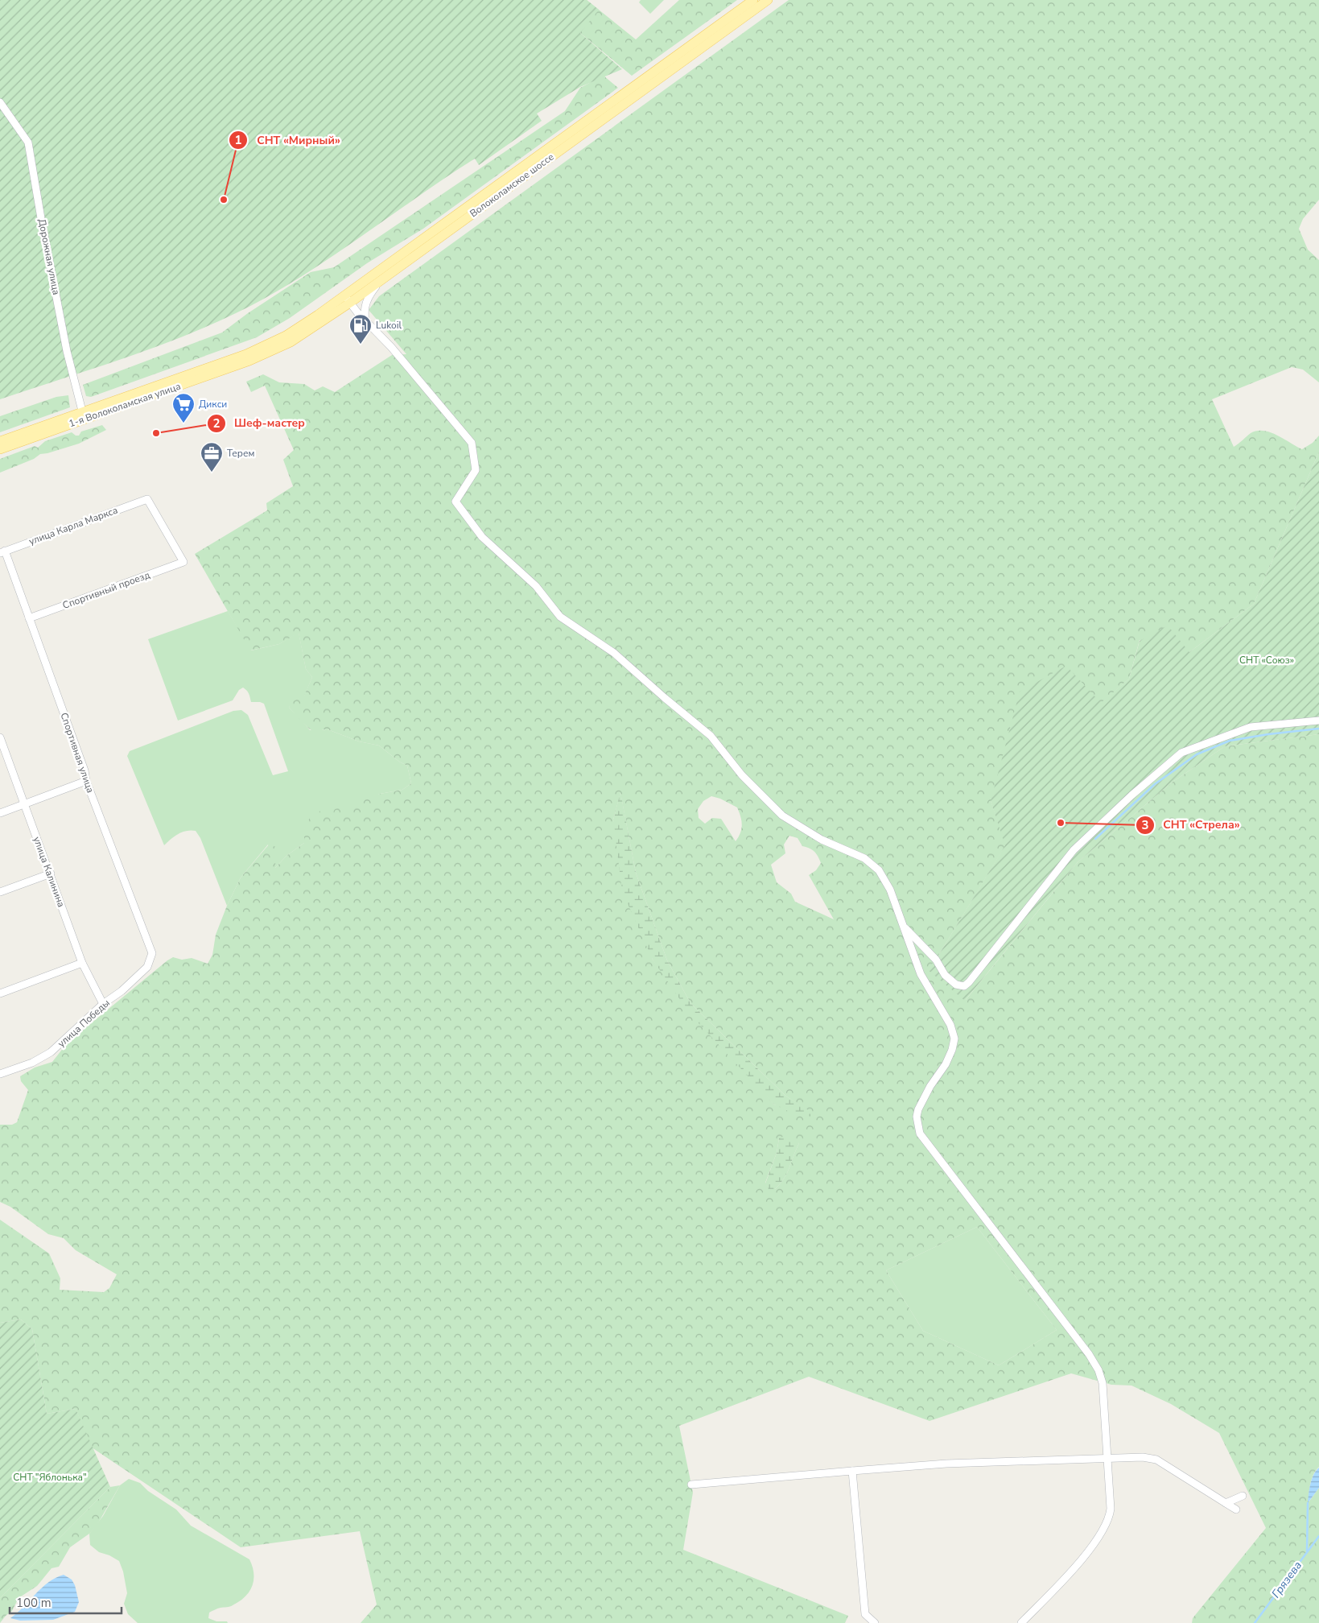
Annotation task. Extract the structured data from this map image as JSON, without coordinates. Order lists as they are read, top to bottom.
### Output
{
  "streets": {
    "main road": ["Волоколамское шоссе", "1-я Волоколамская улица"],
    "street": [
      "Дорожная улица",
      "улица Карла Маркса",
      "Спортивный проезд",
      "Спортивная улица",
      "улица Калинина",
      "улица Победы"
    ]
  },
  "crossings": [
    ["Волоколамское шоссе", "1-я Волоколамская улица"],
    ["Дорожная улица", "1-я Волоколамская улица"],
    ["улица Карла Маркса", "Спортивный проезд"],
    ["улица Карла Маркса", "Спортивная улица"],
    ["Спортивный проезд", "Спортивная улица"],
    ["Спортивная улица", "улица Победы"],
    ["улица Калинина", "улица Победы"]
  ],
  "water": ["Грязева"],
  "parks": ["СНТ «Союз»", "СНТ \"Яблонька\""],
  "places": {
    "other": ["СНТ «Мирный»", "Шеф-мастер", "СНТ «Стрела»"],
    "fuel station": ["Lukoil"],
    "supermarket": ["Дикси"],
    "office": ["Терем"]
  },
  "scale_bar": "100 m"
}
